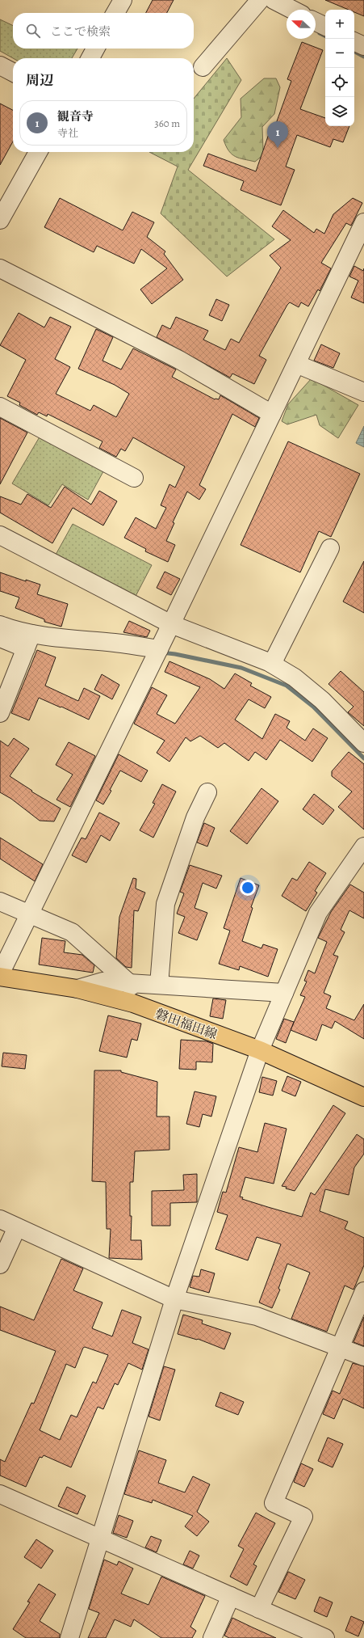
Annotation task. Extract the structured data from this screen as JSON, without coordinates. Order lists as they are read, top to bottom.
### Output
{
  "streets": {
    "main road": ["磐田福田線"]
  },
  "north": "left",
  "page": {
    "map_buttons": ["+", "−"],
    "search": "ここで検索",
    "heading": "周辺",
    "list": [
      {
        "mark": "1",
        "name": "観音寺",
        "note": "寺社",
        "value": "360 m"
      }
    ],
    "pins": "1"
  }
}
